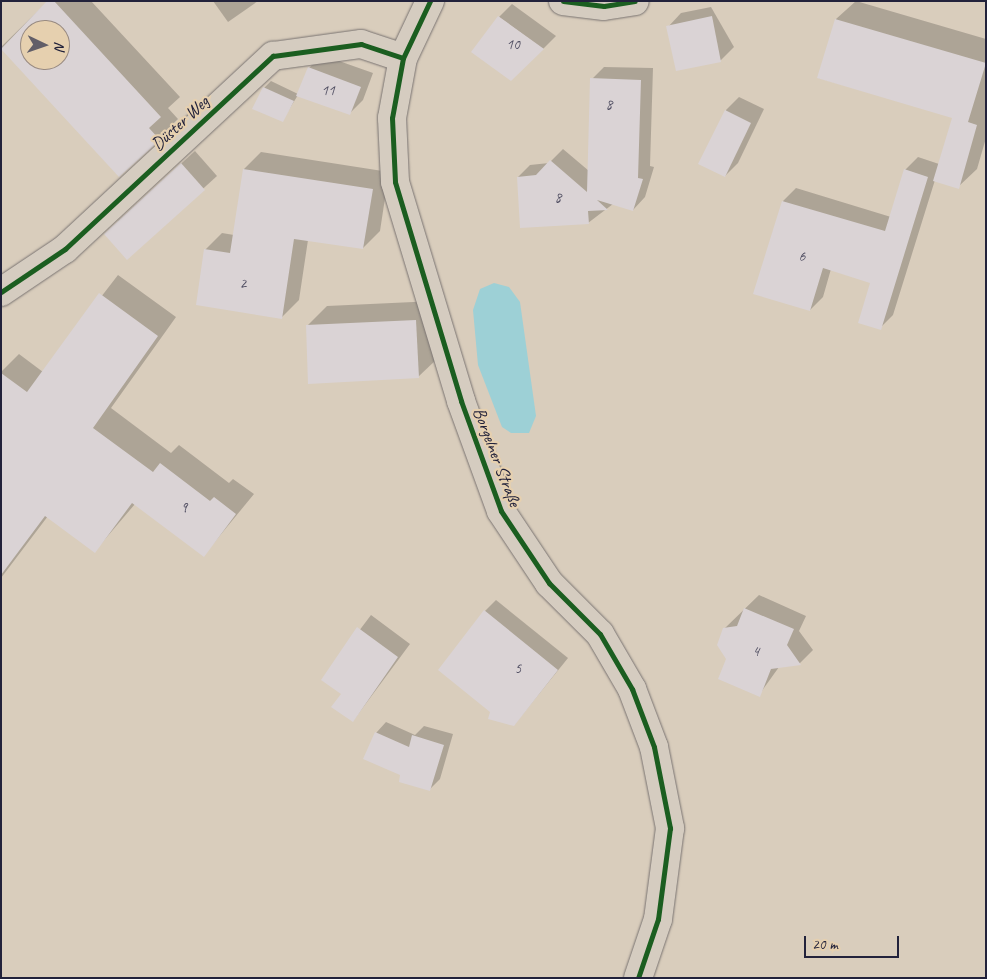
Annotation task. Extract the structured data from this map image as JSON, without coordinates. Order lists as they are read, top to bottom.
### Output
{
  "streets": {
    "street": ["Düster Weg", "Borgelner Straße"]
  },
  "crossings": [
    ["Düster Weg", "Borgelner Straße"]
  ],
  "house_numbers": [
    "10",
    "11",
    "8",
    "8",
    "6",
    "2",
    "9",
    "4",
    "5"
  ],
  "scale_bar": "20 m",
  "north": "right"
}
